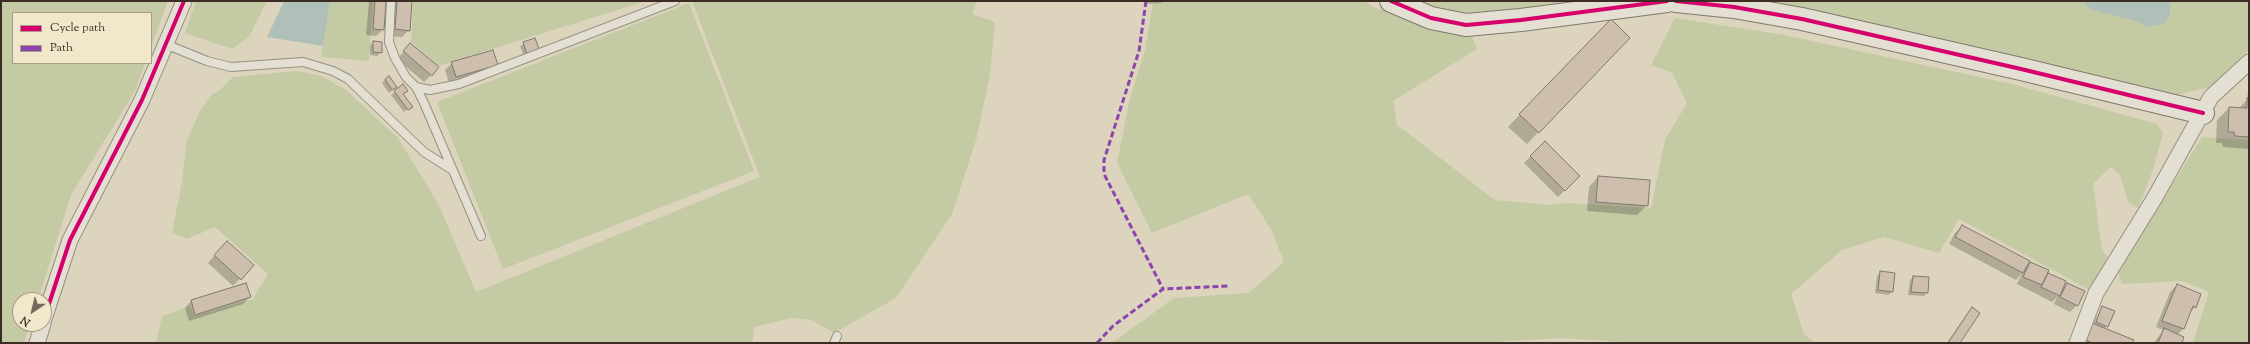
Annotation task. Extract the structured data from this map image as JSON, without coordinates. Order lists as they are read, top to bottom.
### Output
{
  "legend": ["Cycle path", "Path"],
  "north": "bottom left"
}
